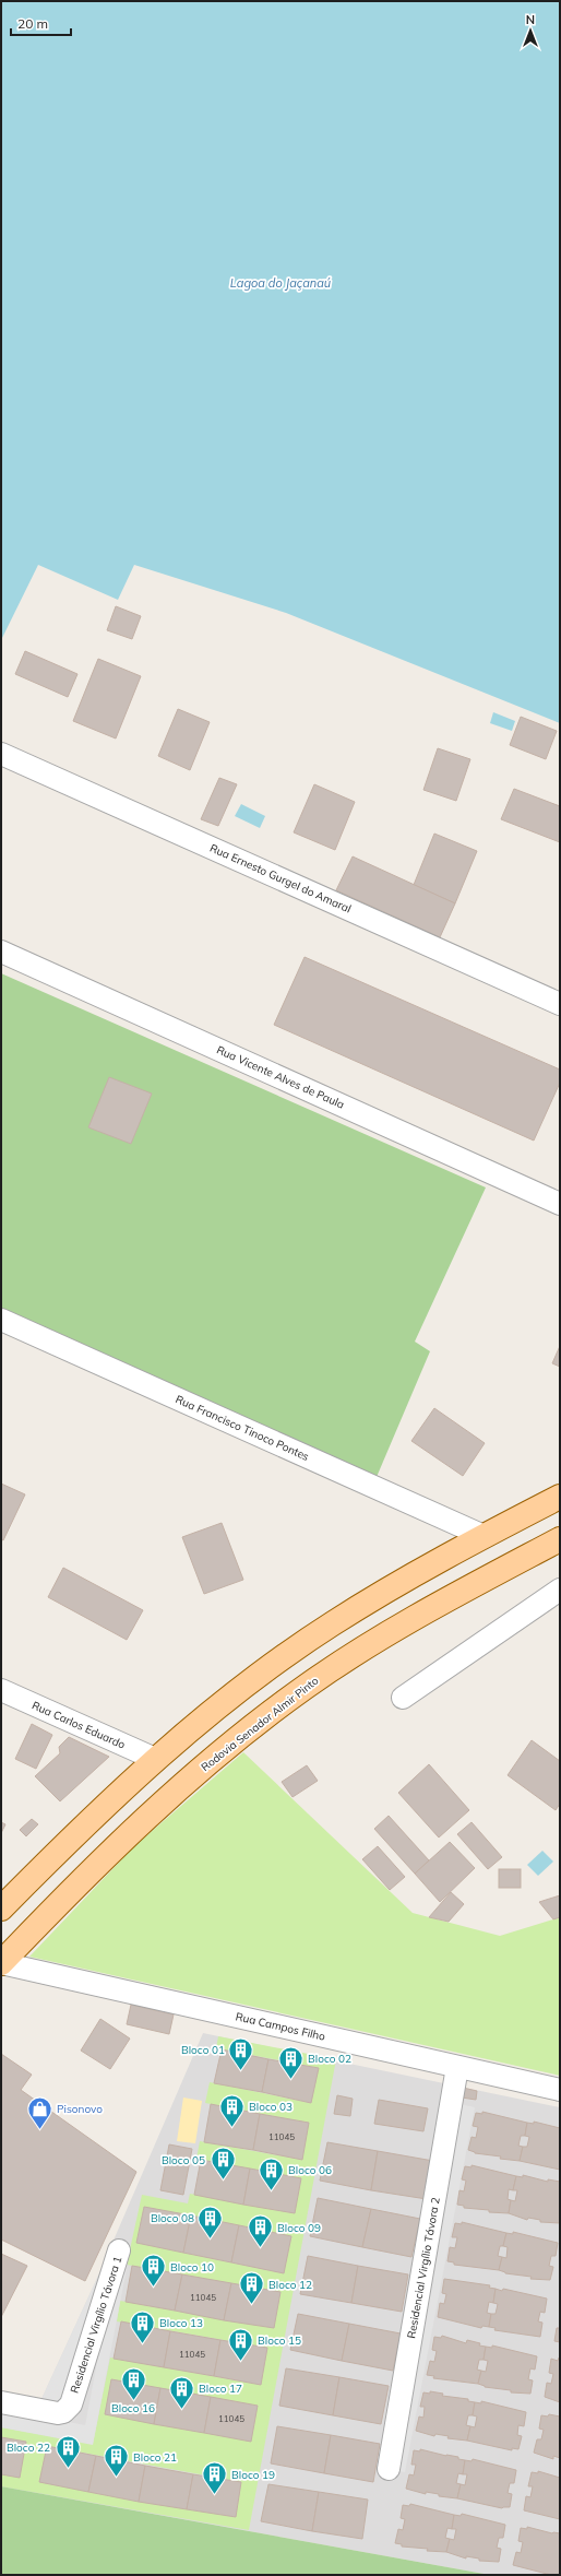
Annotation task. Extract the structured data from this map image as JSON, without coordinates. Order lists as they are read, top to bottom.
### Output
{
  "streets": {
    "main road": ["Rodovia Senador Almir Pinto"],
    "street": [
      "Rua Ernesto Gurgel do Amaral",
      "Rua Vicente Alves de Paula",
      "Rua Francisco Tinoco Pontes",
      "Rua Carlos Eduardo",
      "Rua Campos Filho",
      "Residencial Virgílio Távora 2",
      "Residencial Virgílio Távora 1"
    ]
  },
  "crossings": [
    ["Rodovia Senador Almir Pinto", "Rua Campos Filho"],
    ["Rua Campos Filho", "Residencial Virgílio Távora 2"]
  ],
  "water": ["Lagoa do Jaçanaú"],
  "places": {
    "building": [
      "Bloco 01",
      "Bloco 02",
      "Bloco 03",
      "Bloco 05",
      "Bloco 06",
      "Bloco 08",
      "Bloco 09",
      "Bloco 10",
      "Bloco 12",
      "Bloco 13",
      "Bloco 15",
      "Bloco 16",
      "Bloco 17",
      "Bloco 22",
      "Bloco 21",
      "Bloco 19"
    ],
    "shop": ["Pisonovo"]
  },
  "house_numbers": [
    "11045",
    "11045",
    "11045",
    "11045"
  ],
  "scale_bar": "20 m",
  "north": "top"
}
